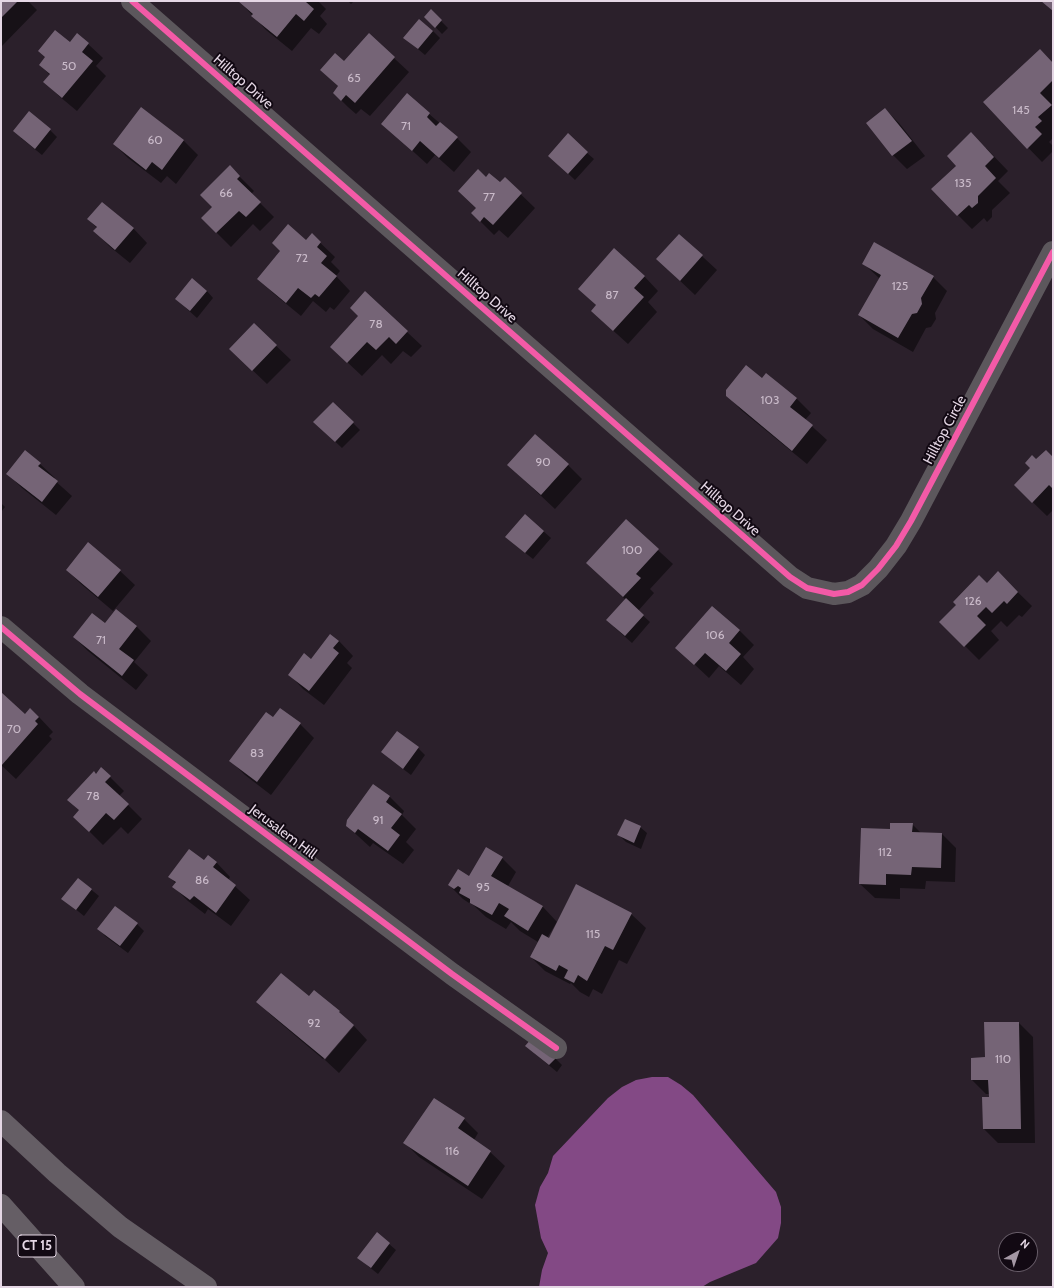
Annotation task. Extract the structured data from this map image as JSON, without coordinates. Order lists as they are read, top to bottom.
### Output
{
  "streets": {
    "highway": ["CT 15"],
    "street": ["Hilltop Drive", "Hilltop Circle", "Jerusalem Hill"]
  },
  "crossings": [
    ["Hilltop Drive", "Hilltop Circle"]
  ],
  "house_numbers": [
    "50",
    "65",
    "145",
    "71",
    "60",
    "135",
    "66",
    "77",
    "72",
    "125",
    "87",
    "78",
    "103",
    "90",
    "100",
    "126",
    "106",
    "71",
    "70",
    "83",
    "78",
    "91",
    "112",
    "86",
    "95",
    "115",
    "92",
    "110",
    "116"
  ],
  "north": "top right"
}
